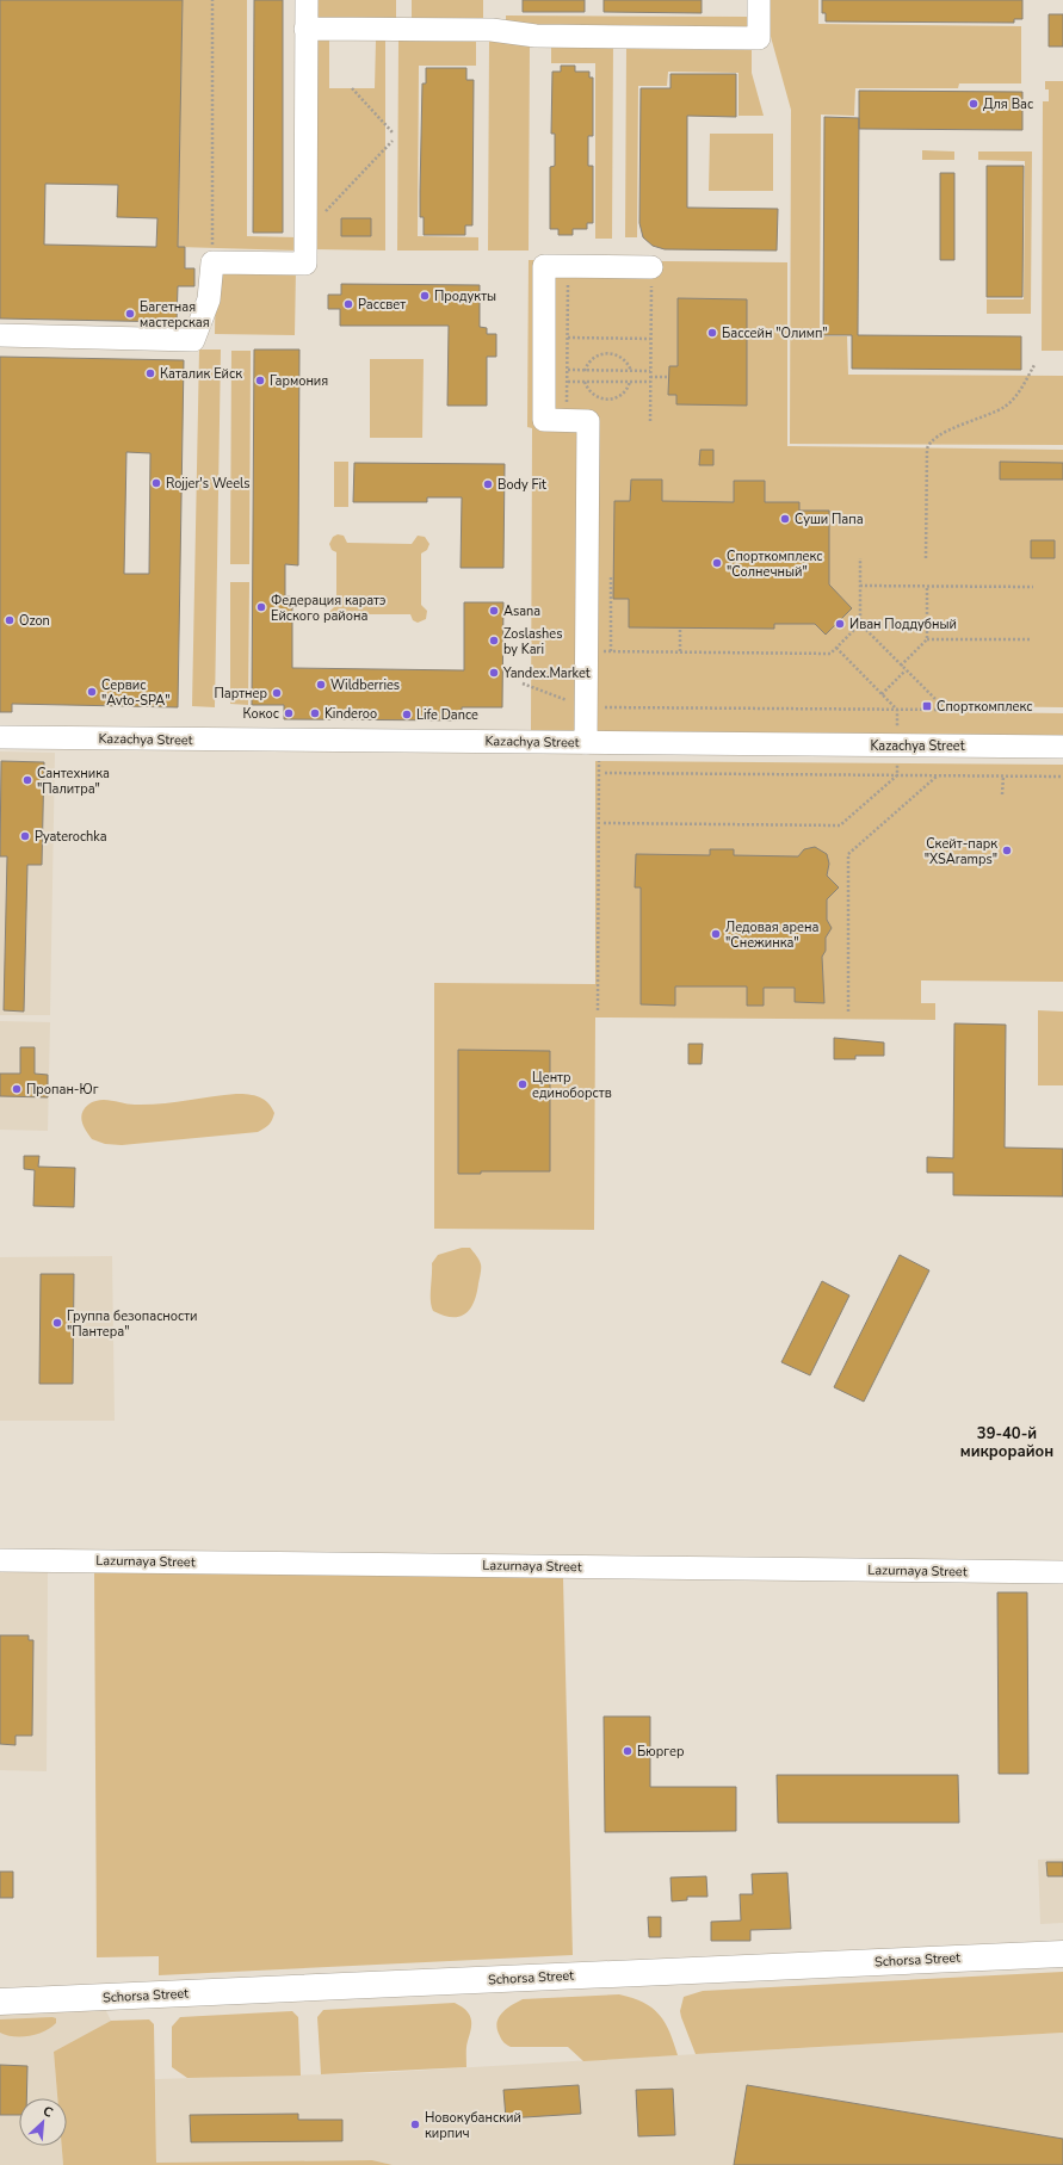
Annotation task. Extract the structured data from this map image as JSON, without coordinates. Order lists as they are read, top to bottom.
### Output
{
  "streets": {
    "main road": ["Schorsa Street"],
    "street": ["Kazachya Street", "Lazurnaya Street"]
  },
  "districts": ["39-40-й микрорайон"],
  "places": {
    "other": [
      "Для Вас",
      "Продукты",
      "Рассвет",
      "Багетная мастерская",
      "Бассейн \"Олимп\"",
      "Каталик Ейск",
      "Гармония",
      "Rojjer's Weels",
      "Body Fit",
      "Суши Папа",
      "Спорткомплекс \"Солнечный\"",
      "Федерация каратэ Ейского района",
      "Asana",
      "Ozon",
      "Иван Поддубный",
      "Zoslashes by Kari",
      "Yandex.Market",
      "Wildberries",
      "Сервис \"Avto-SPA\"",
      "Партнер",
      "Кокос",
      "Kinderoo",
      "Life Dance",
      "Сантехника \"Палитра\"",
      "Pyaterochka",
      "Скейт-парк \"XSAramps\"",
      "Ледовая арена \"Снежинка\"",
      "Центр единоборств",
      "Пропан-Юг",
      "Группа безопасности \"Пантера\"",
      "Бюргер",
      "Новокубанский кирпич"
    ],
    "transit": ["Спорткомплекс"]
  },
  "north": "top right"
}
